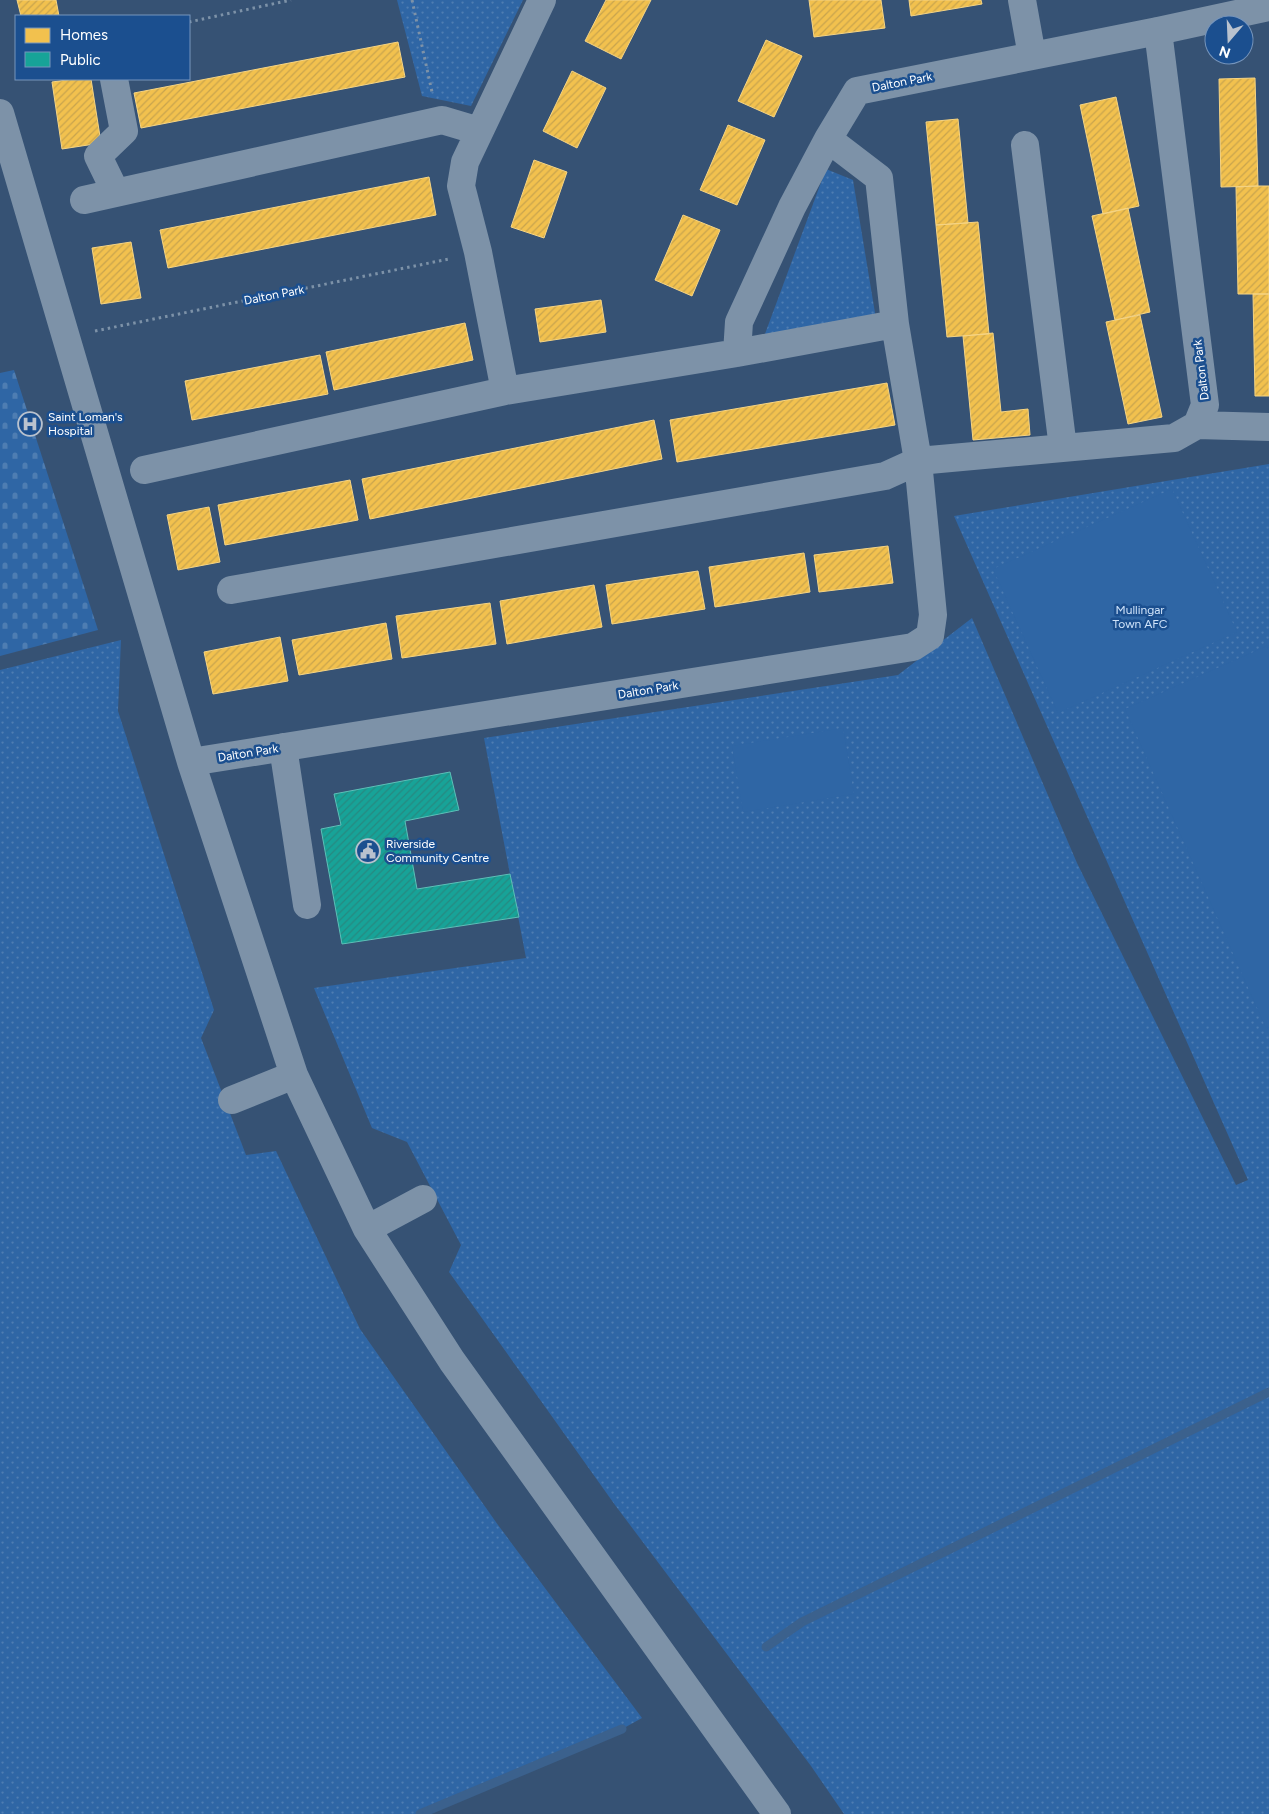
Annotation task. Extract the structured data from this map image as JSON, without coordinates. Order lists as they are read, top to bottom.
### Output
{
  "streets": {
    "street": ["Dalton Park"]
  },
  "parks": ["Mullingar Town AFC"],
  "places": {
    "hospital": ["Saint Loman's Hospital"],
    "public building": ["Riverside Community Centre"]
  },
  "legend": ["Homes", "Public"],
  "north": "bottom"
}
